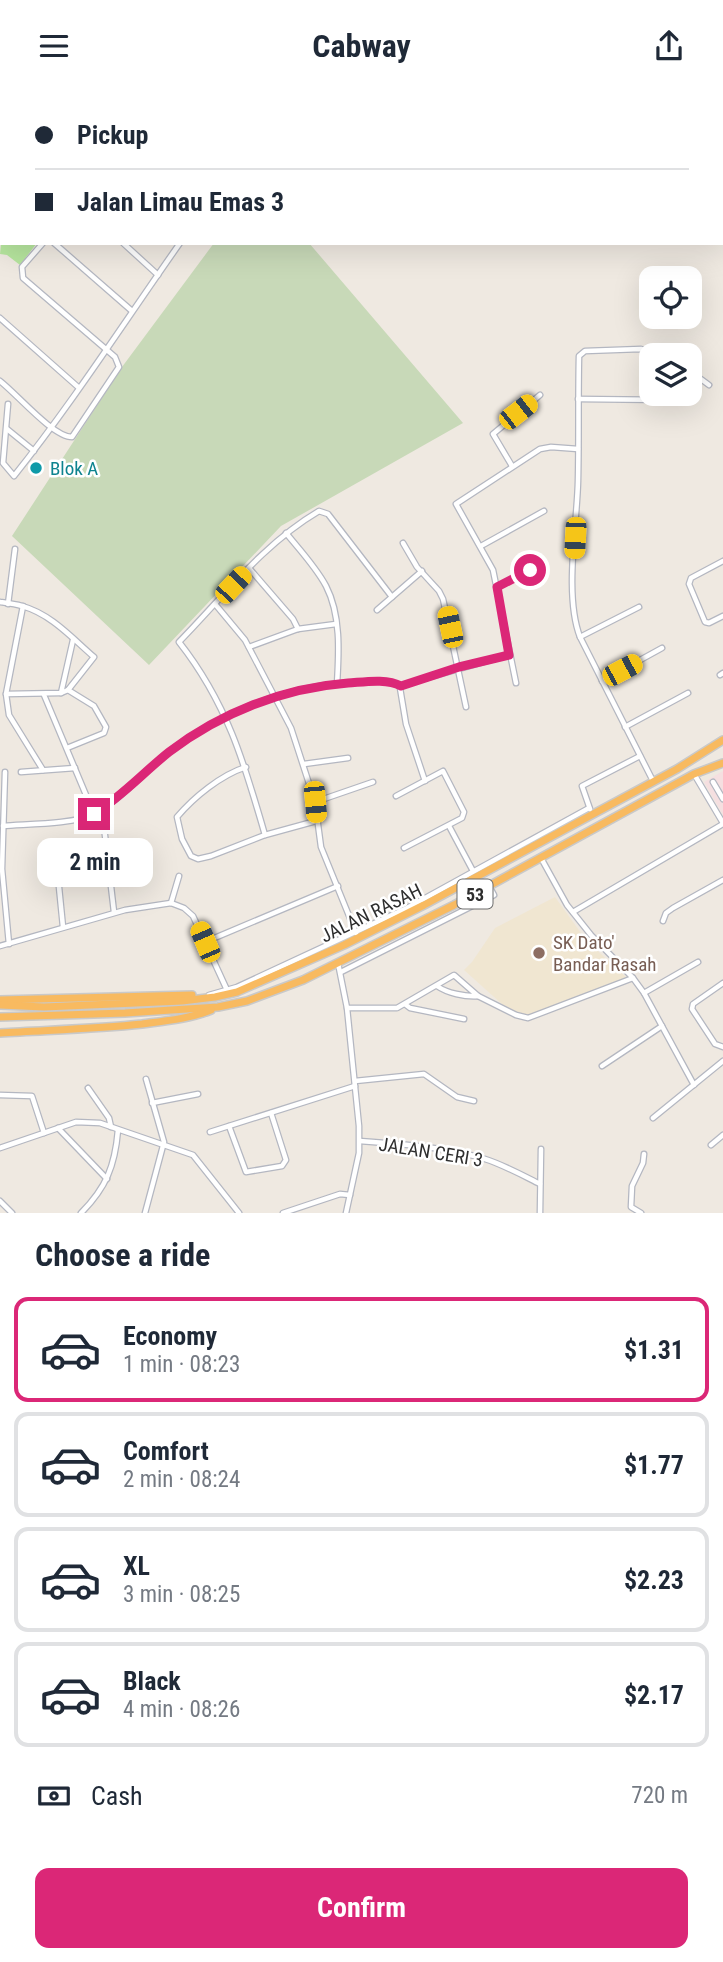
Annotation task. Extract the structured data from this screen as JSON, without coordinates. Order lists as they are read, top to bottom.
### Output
{
  "streets": {
    "highway": ["53", "JALAN RASAH"],
    "street": ["JALAN CERI 3"]
  },
  "places": ["Blok A", "SK Dato' Bandar Rasah"],
  "page": {
    "header": "Cabway",
    "banner": ["Pickup", "Jalan Limau Emas 3"],
    "bubble": "2 min",
    "heading": "Choose a ride",
    "list": [
      {
        "name": "Economy",
        "note": "1 min · 08:23",
        "value": "$1.31"
      },
      {
        "name": "Comfort",
        "note": "2 min · 08:24",
        "value": "$1.77"
      },
      {
        "name": "XL",
        "note": "3 min · 08:25",
        "value": "$2.23"
      },
      {
        "name": "Black",
        "note": "4 min · 08:26",
        "value": "$2.17"
      }
    ],
    "pay": ["Cash", "720 m"],
    "buttons": "Confirm"
  }
}
